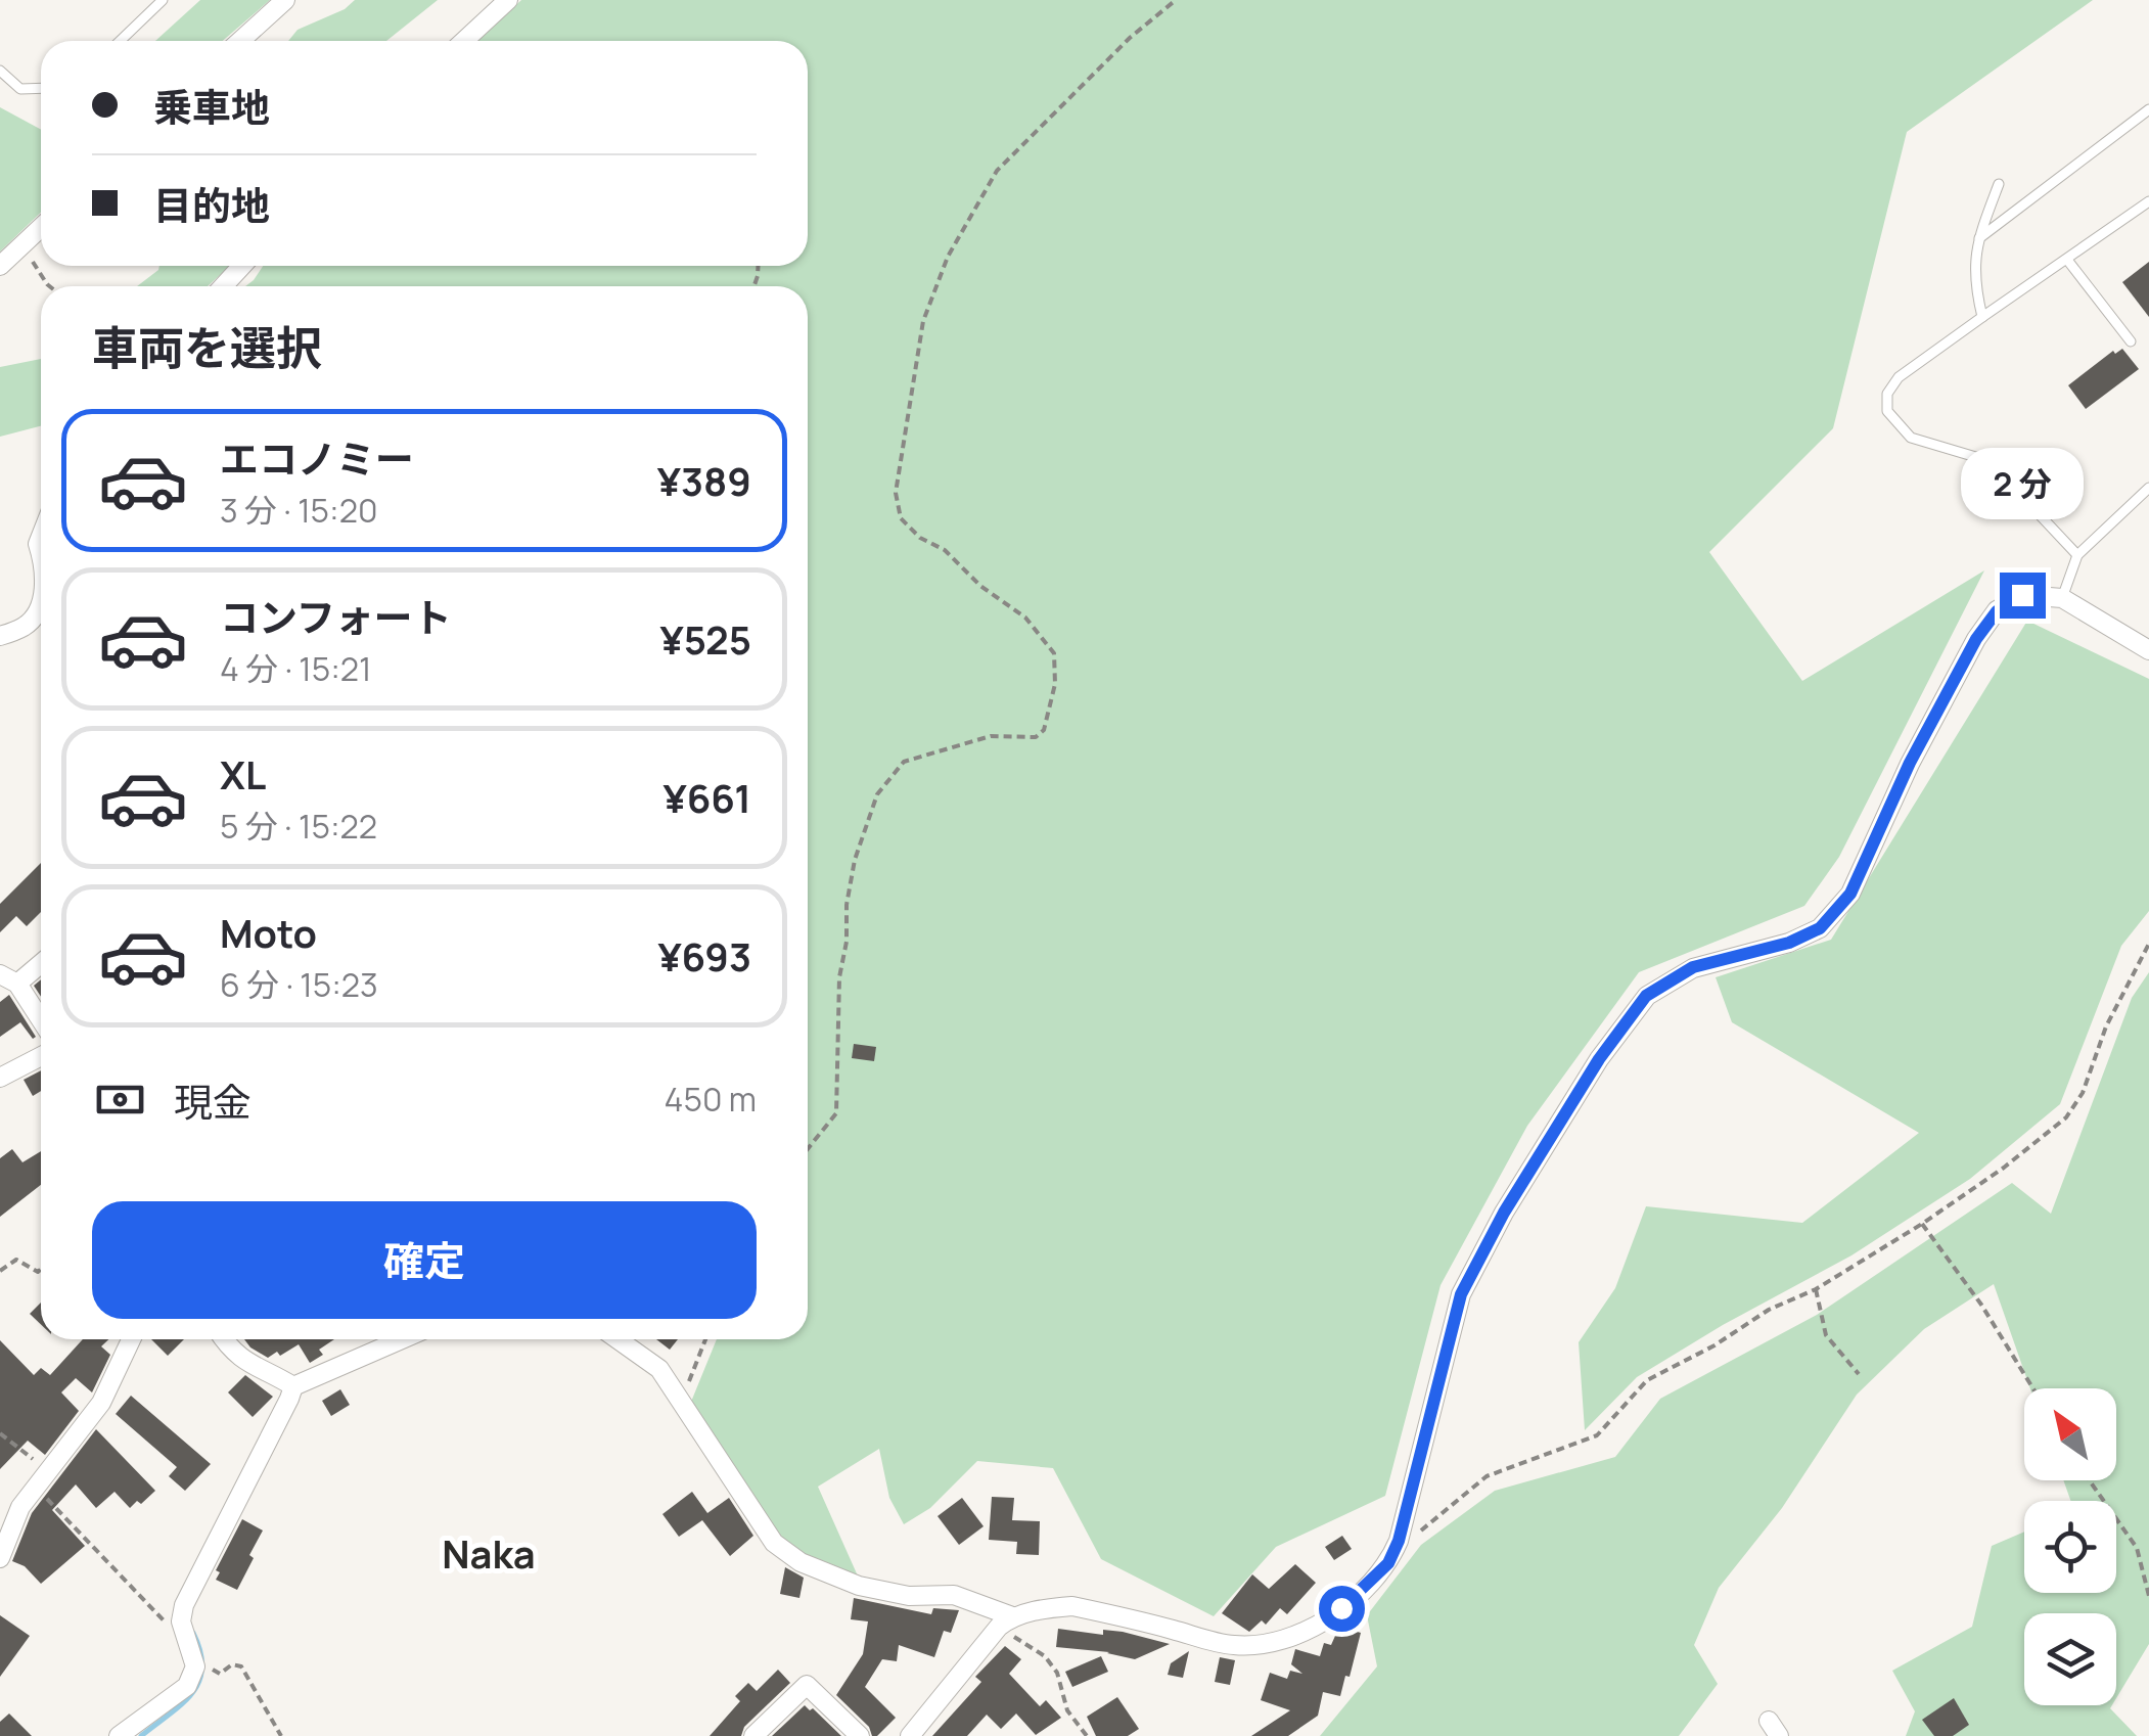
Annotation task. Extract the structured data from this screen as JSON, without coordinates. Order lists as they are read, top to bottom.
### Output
{
  "districts": ["Naka"],
  "north": "top left",
  "page": {
    "banner": ["乗車地", "目的地"],
    "heading": "車両を選択",
    "list": [
      {
        "name": "エコノミー",
        "note": "3 分 · 15:20",
        "value": "¥389"
      },
      {
        "name": "コンフォート",
        "note": "4 分 · 15:21",
        "value": "¥525"
      },
      {
        "name": "XL",
        "note": "5 分 · 15:22",
        "value": "¥661"
      },
      {
        "name": "Moto",
        "note": "6 分 · 15:23",
        "value": "¥693"
      }
    ],
    "bubble": "2 分",
    "pay": ["現金", "450 m"],
    "buttons": "確定"
  }
}
